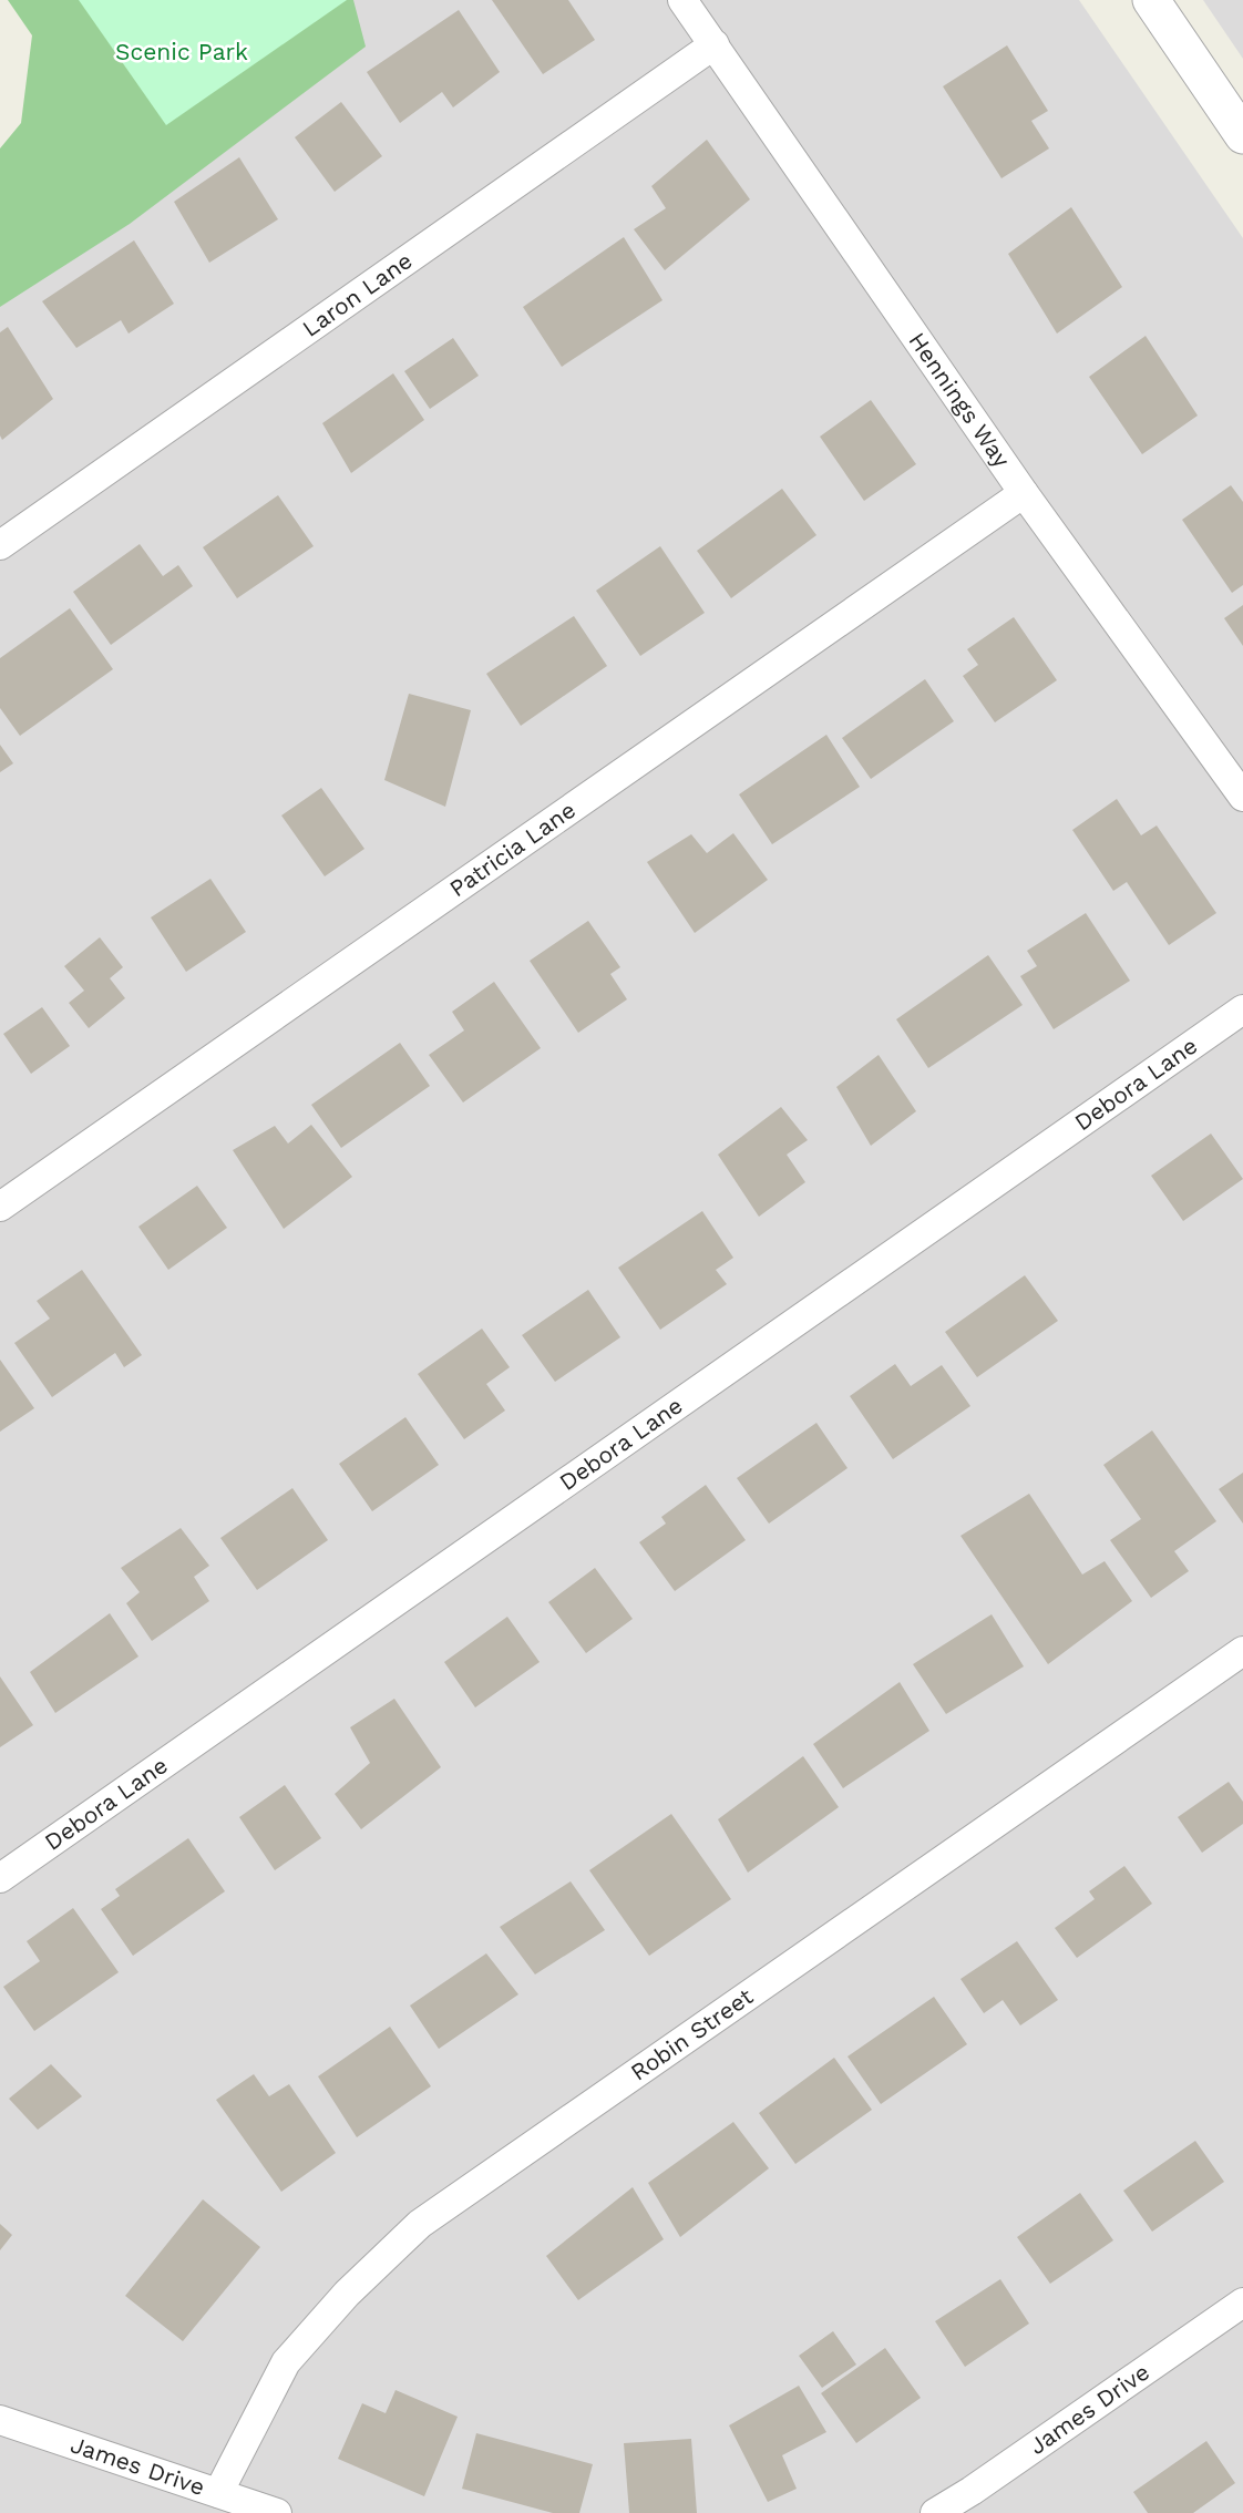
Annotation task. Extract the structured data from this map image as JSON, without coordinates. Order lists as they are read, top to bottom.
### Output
{
  "streets": {
    "street": [
      "Laron Lane",
      "Hennings Way",
      "Patricia Lane",
      "Debora Lane",
      "Robin Street",
      "James Drive"
    ]
  },
  "crossings": [
    ["Laron Lane", "Hennings Way"],
    ["Hennings Way", "Patricia Lane"],
    ["Robin Street", "James Drive"]
  ],
  "parks": ["Scenic Park"]
}
